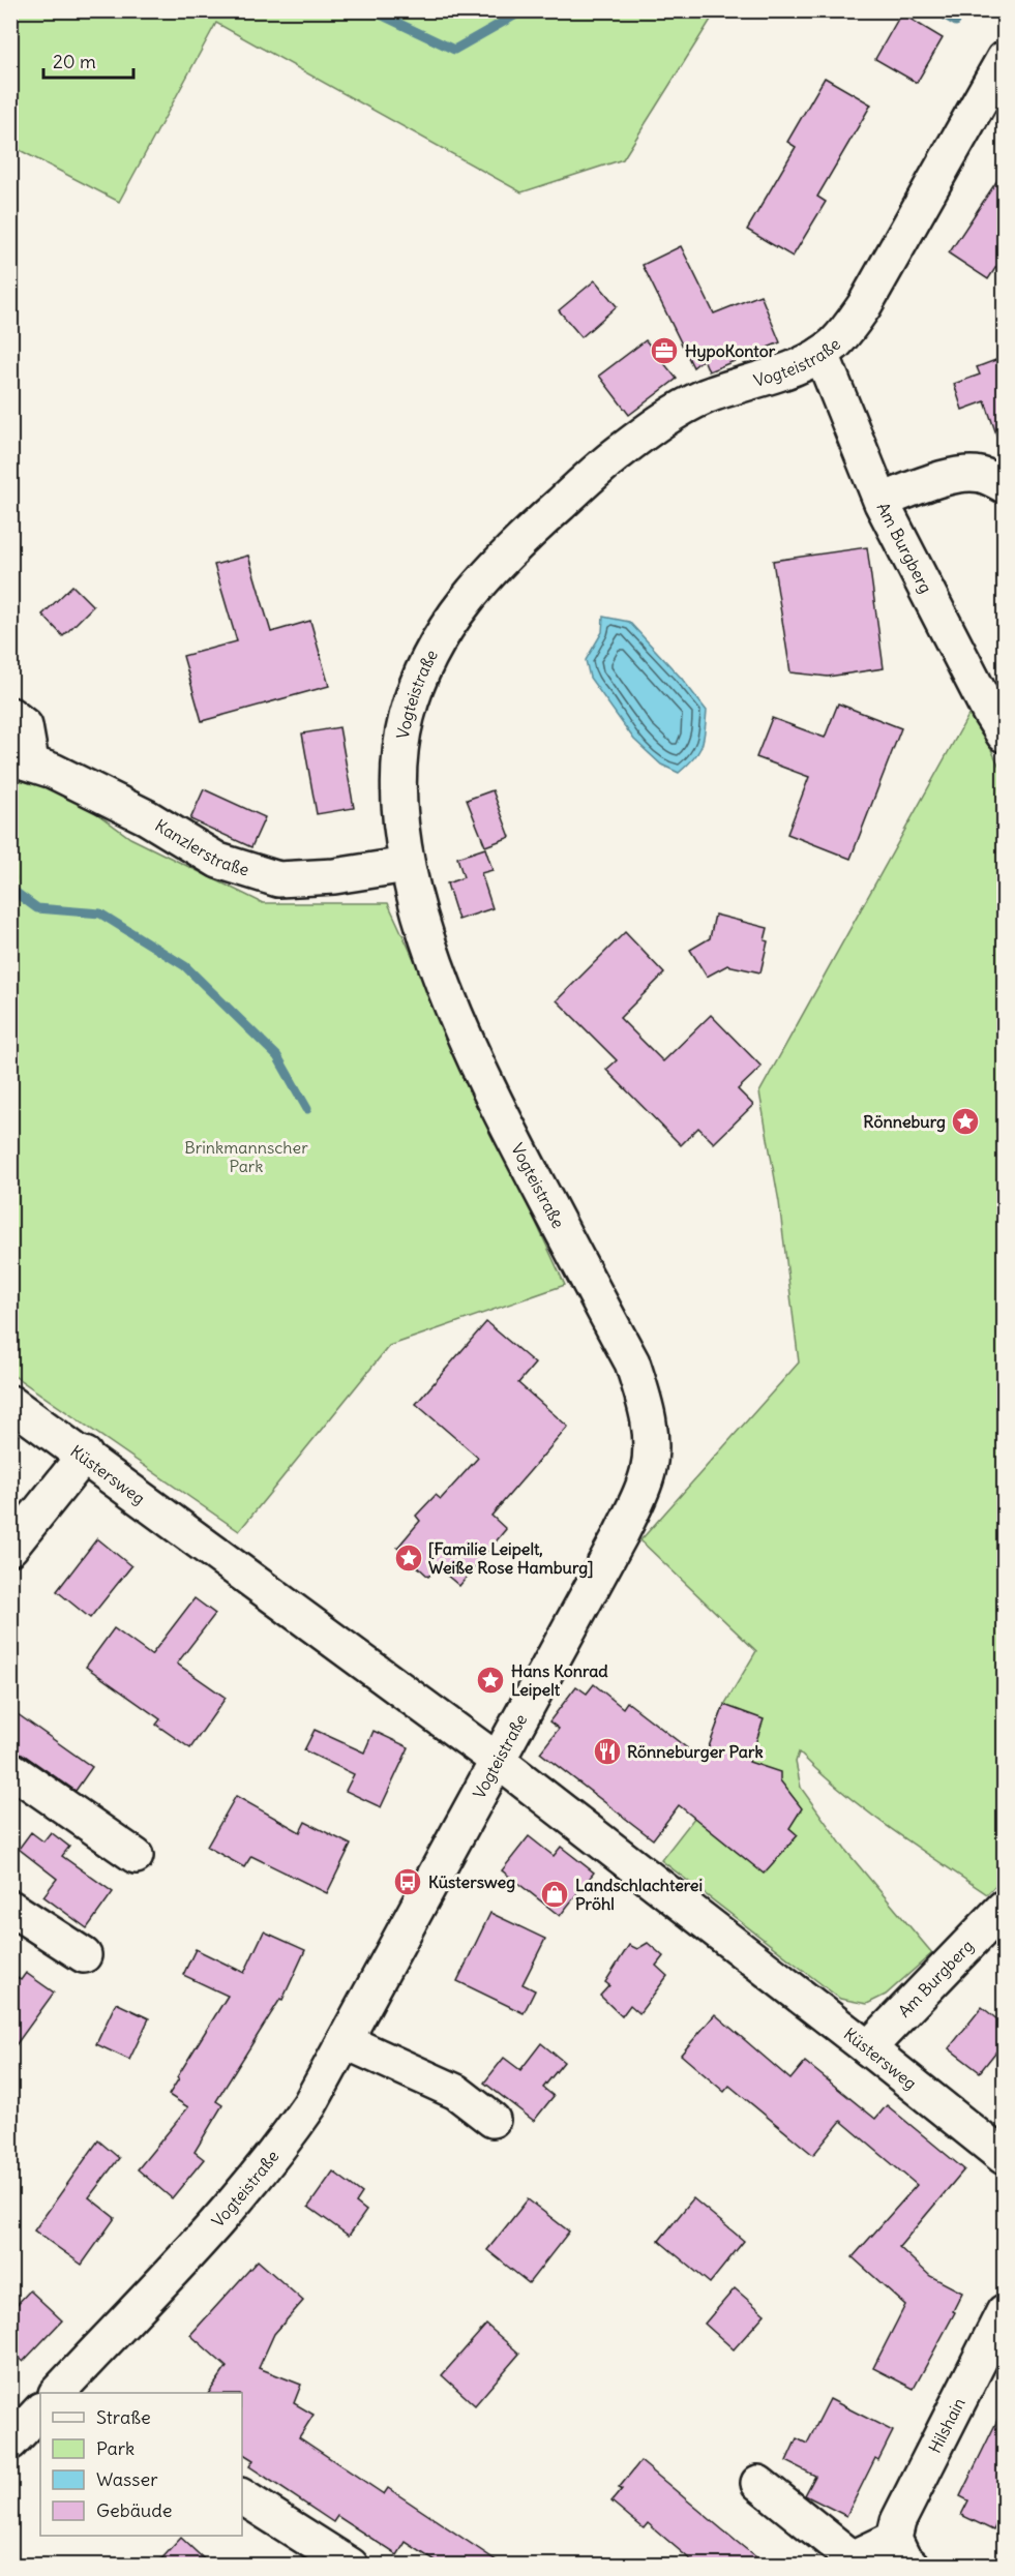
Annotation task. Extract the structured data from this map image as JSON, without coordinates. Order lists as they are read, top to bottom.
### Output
{
  "streets": {
    "street": [
      "Vogteistraße",
      "Am Burgberg",
      "Kanzlerstraße",
      "Küstersweg",
      "Hilshain"
    ]
  },
  "crossings": [
    ["Vogteistraße", "Am Burgberg"],
    ["Vogteistraße", "Kanzlerstraße"],
    ["Vogteistraße", "Küstersweg"],
    ["Am Burgberg", "Küstersweg"]
  ],
  "parks": ["Brinkmannscher Park"],
  "places": {
    "office": ["HypoKontor"],
    "place": ["Rönneburg", "[Familie Leipelt, Weiße Rose Hamburg]", "Hans Konrad Leipelt"],
    "restaurant": ["Rönneburger Park"],
    "bus stop": ["Küstersweg"],
    "shop": ["Landschlachterei Pröhl"]
  },
  "legend": [
    "Straße",
    "Park",
    "Wasser",
    "Gebäude"
  ],
  "scale_bar": "20 m"
}
